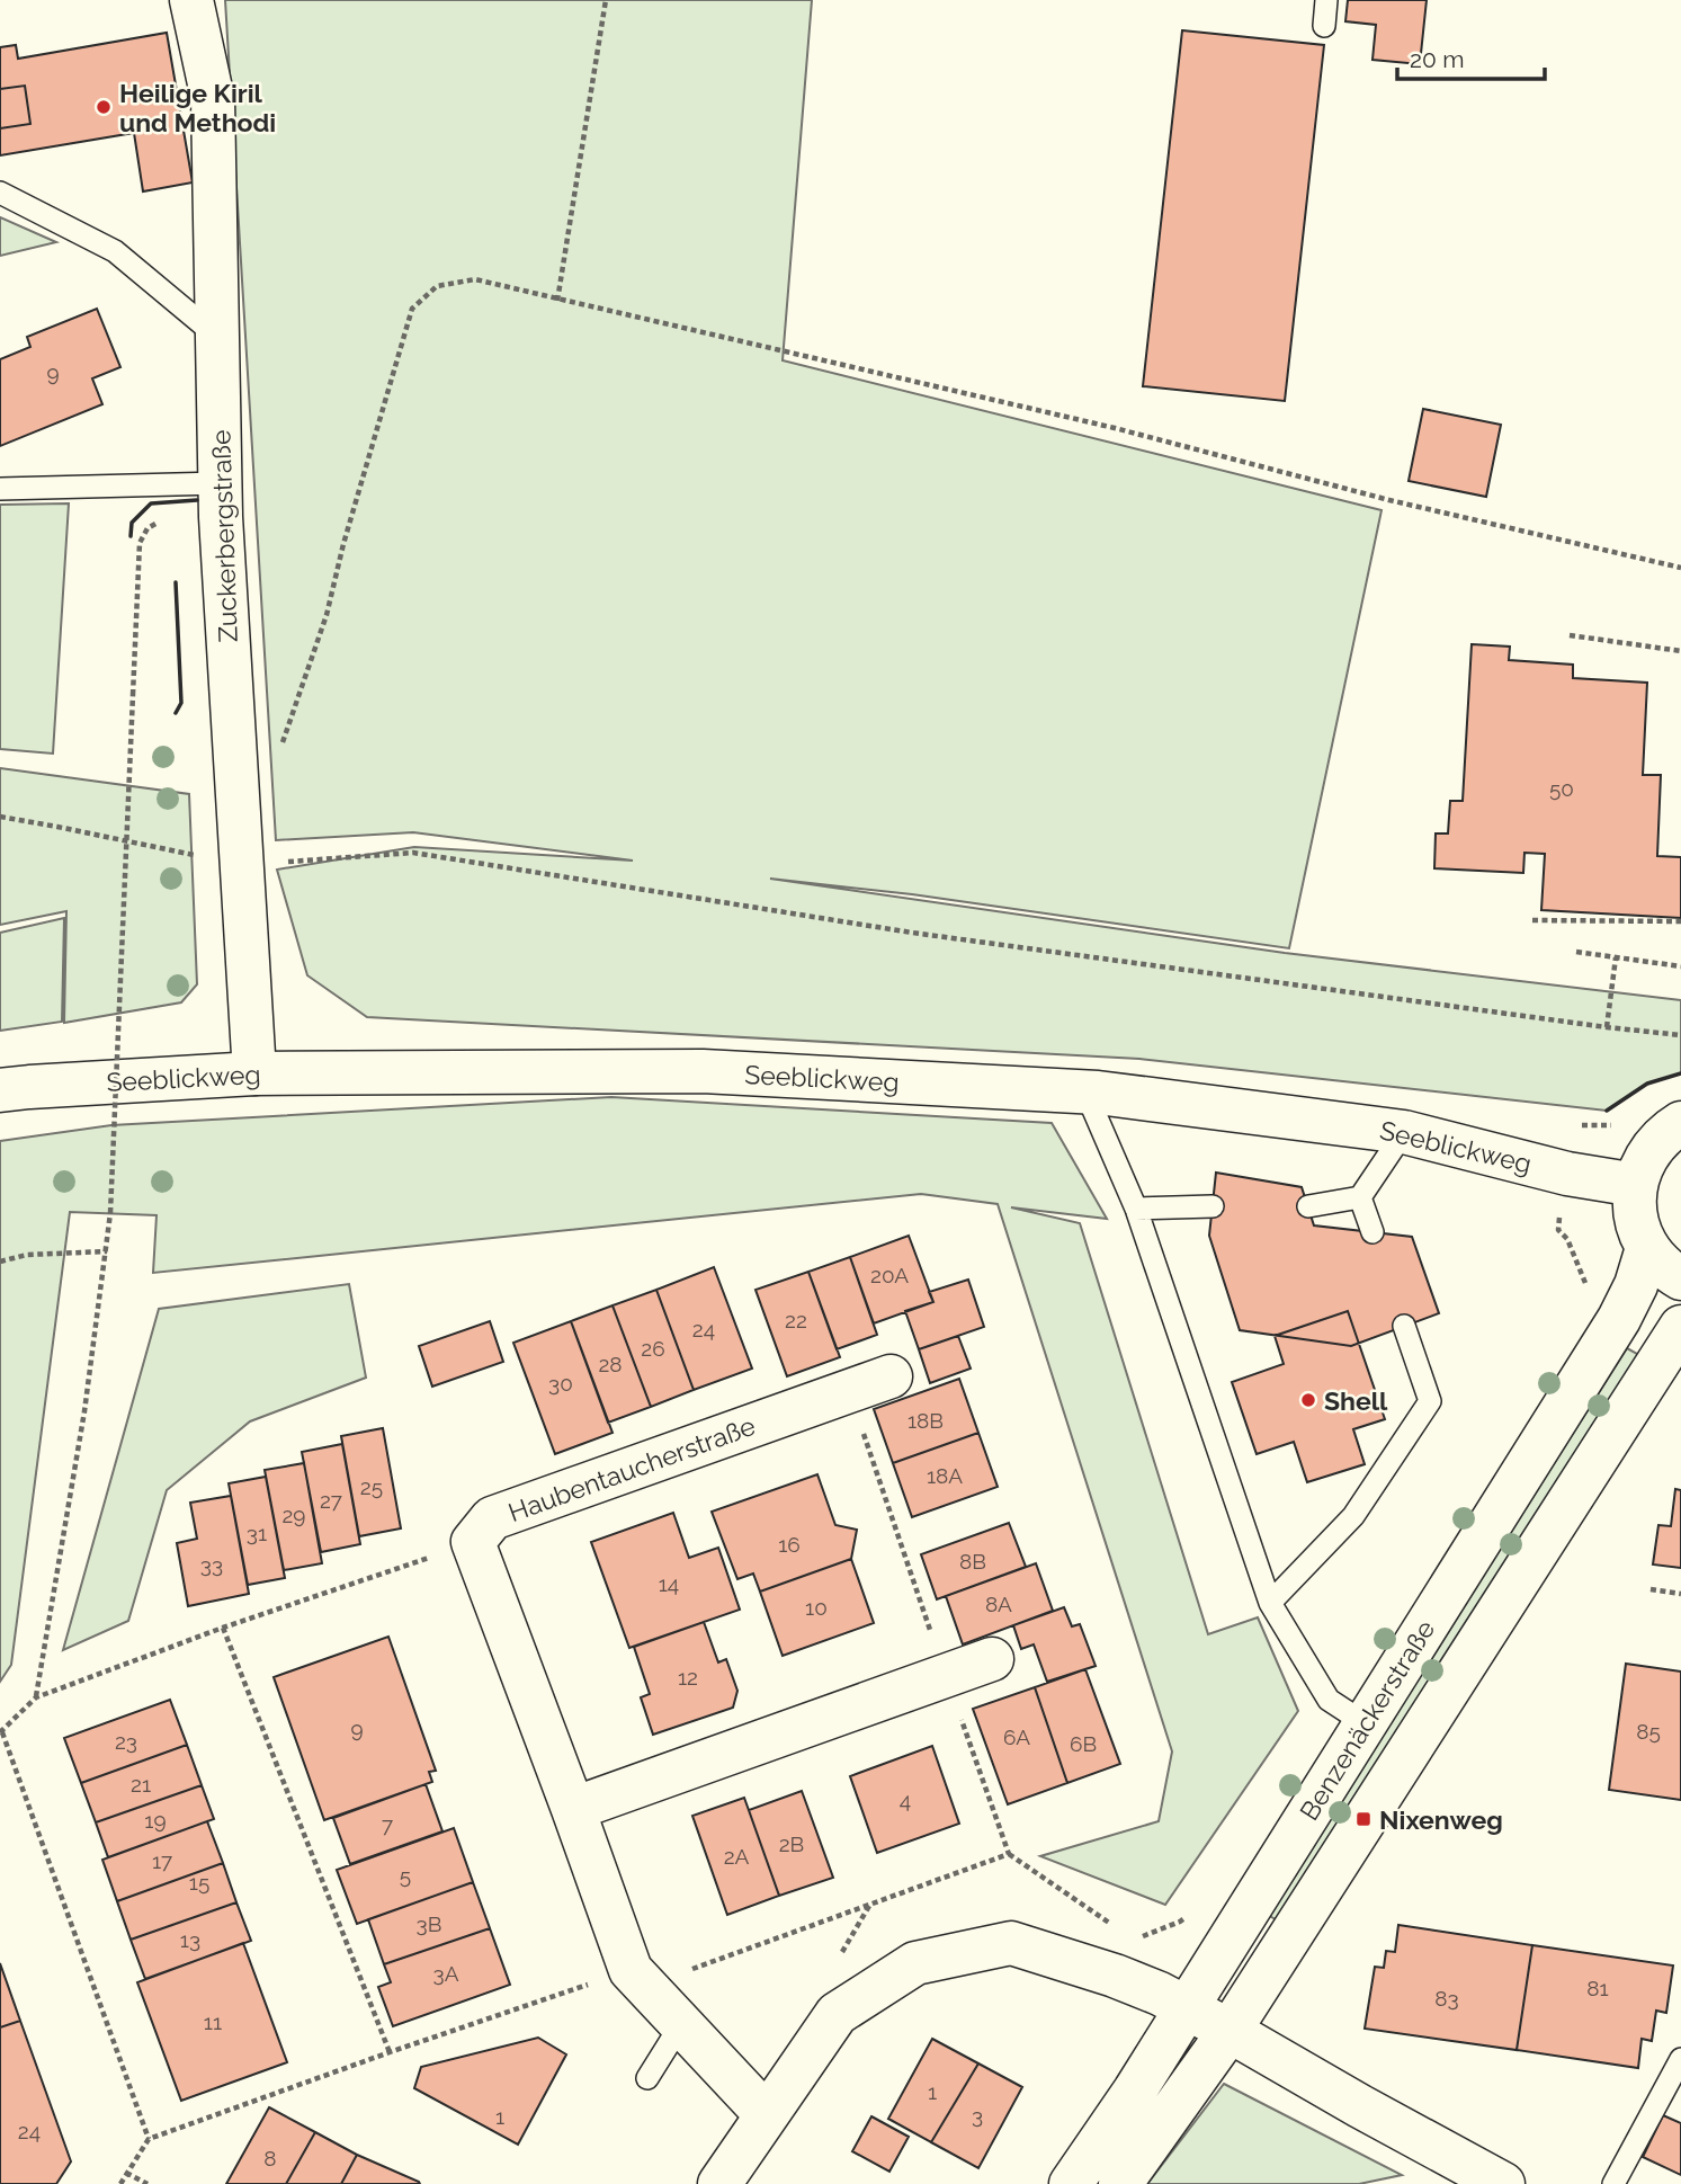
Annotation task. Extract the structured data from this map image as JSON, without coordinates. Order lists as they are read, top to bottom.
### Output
{
  "streets": {
    "street": [
      "Zuckerbergstraße",
      "Seeblickweg",
      "Haubentaucherstraße",
      "Benzenäckerstraße"
    ]
  },
  "crossings": [
    ["Zuckerbergstraße", "Seeblickweg"]
  ],
  "places": {
    "other": ["Heilige Kiril und Methodi", "Shell"],
    "transit": ["Nixenweg"]
  },
  "house_numbers": [
    "9",
    "50",
    "20A",
    "22",
    "24",
    "26",
    "28",
    "30",
    "18B",
    "18A",
    "25",
    "27",
    "29",
    "31",
    "16",
    "8B",
    "33",
    "14",
    "8A",
    "10",
    "12",
    "9",
    "85",
    "6A",
    "23",
    "6B",
    "21",
    "4",
    "19",
    "7",
    "2B",
    "2A",
    "17",
    "5",
    "15",
    "3B",
    "13",
    "3A",
    "81",
    "83",
    "11",
    "1",
    "3",
    "1",
    "24",
    "8"
  ],
  "scale_bar": "20 m"
}
